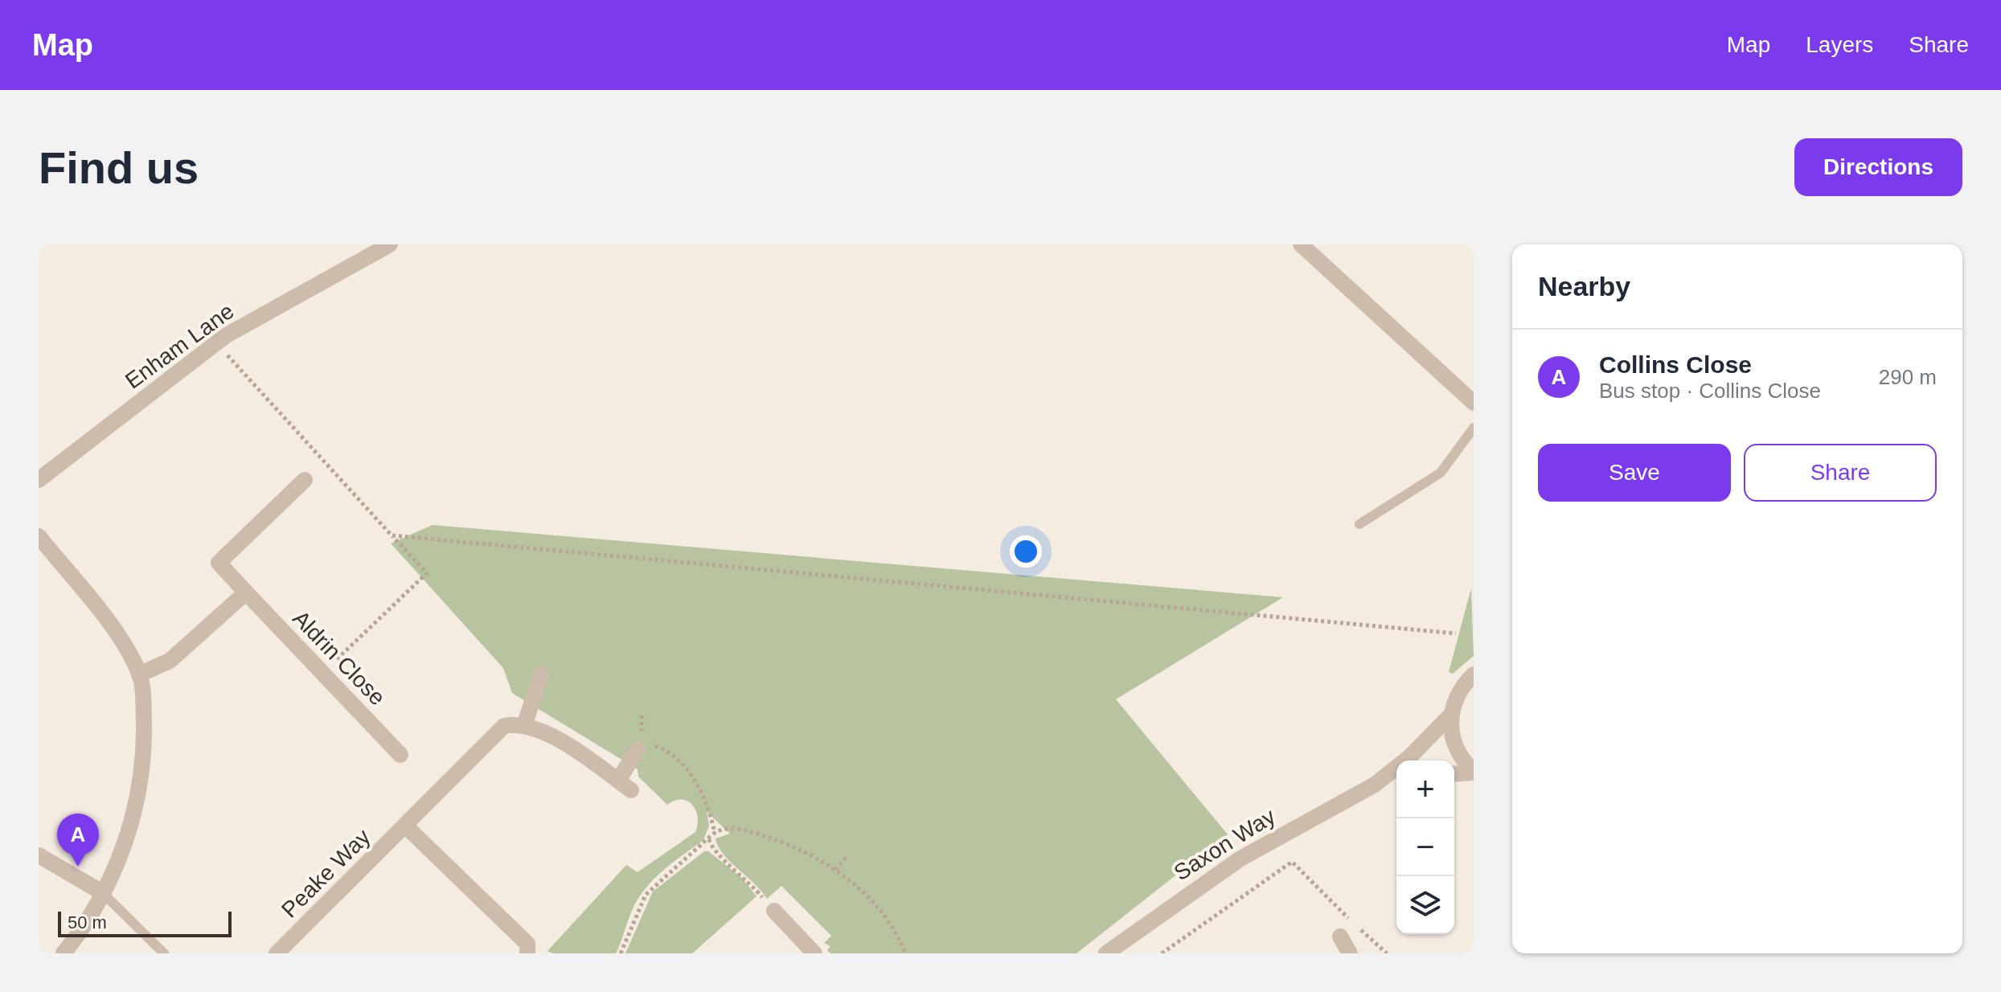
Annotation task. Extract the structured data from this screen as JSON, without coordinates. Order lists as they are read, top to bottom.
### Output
{
  "streets": {
    "street": [
      "Enham Lane",
      "Aldrin Close",
      "Saxon Way",
      "Peake Way"
    ]
  },
  "scale_bar": "50 m",
  "page": {
    "header": "Map",
    "nav": ["Map", "Layers", "Share"],
    "buttons": [
      "Directions",
      ["Save", "Share"]
    ],
    "title": "Find us",
    "heading": "Nearby",
    "list": [
      {
        "mark": "A",
        "name": "Collins Close",
        "note": "Bus stop · Collins Close",
        "value": "290 m"
      }
    ],
    "map_buttons": ["+", "−"],
    "pins": "A",
    "scale": "50 m"
  }
}
